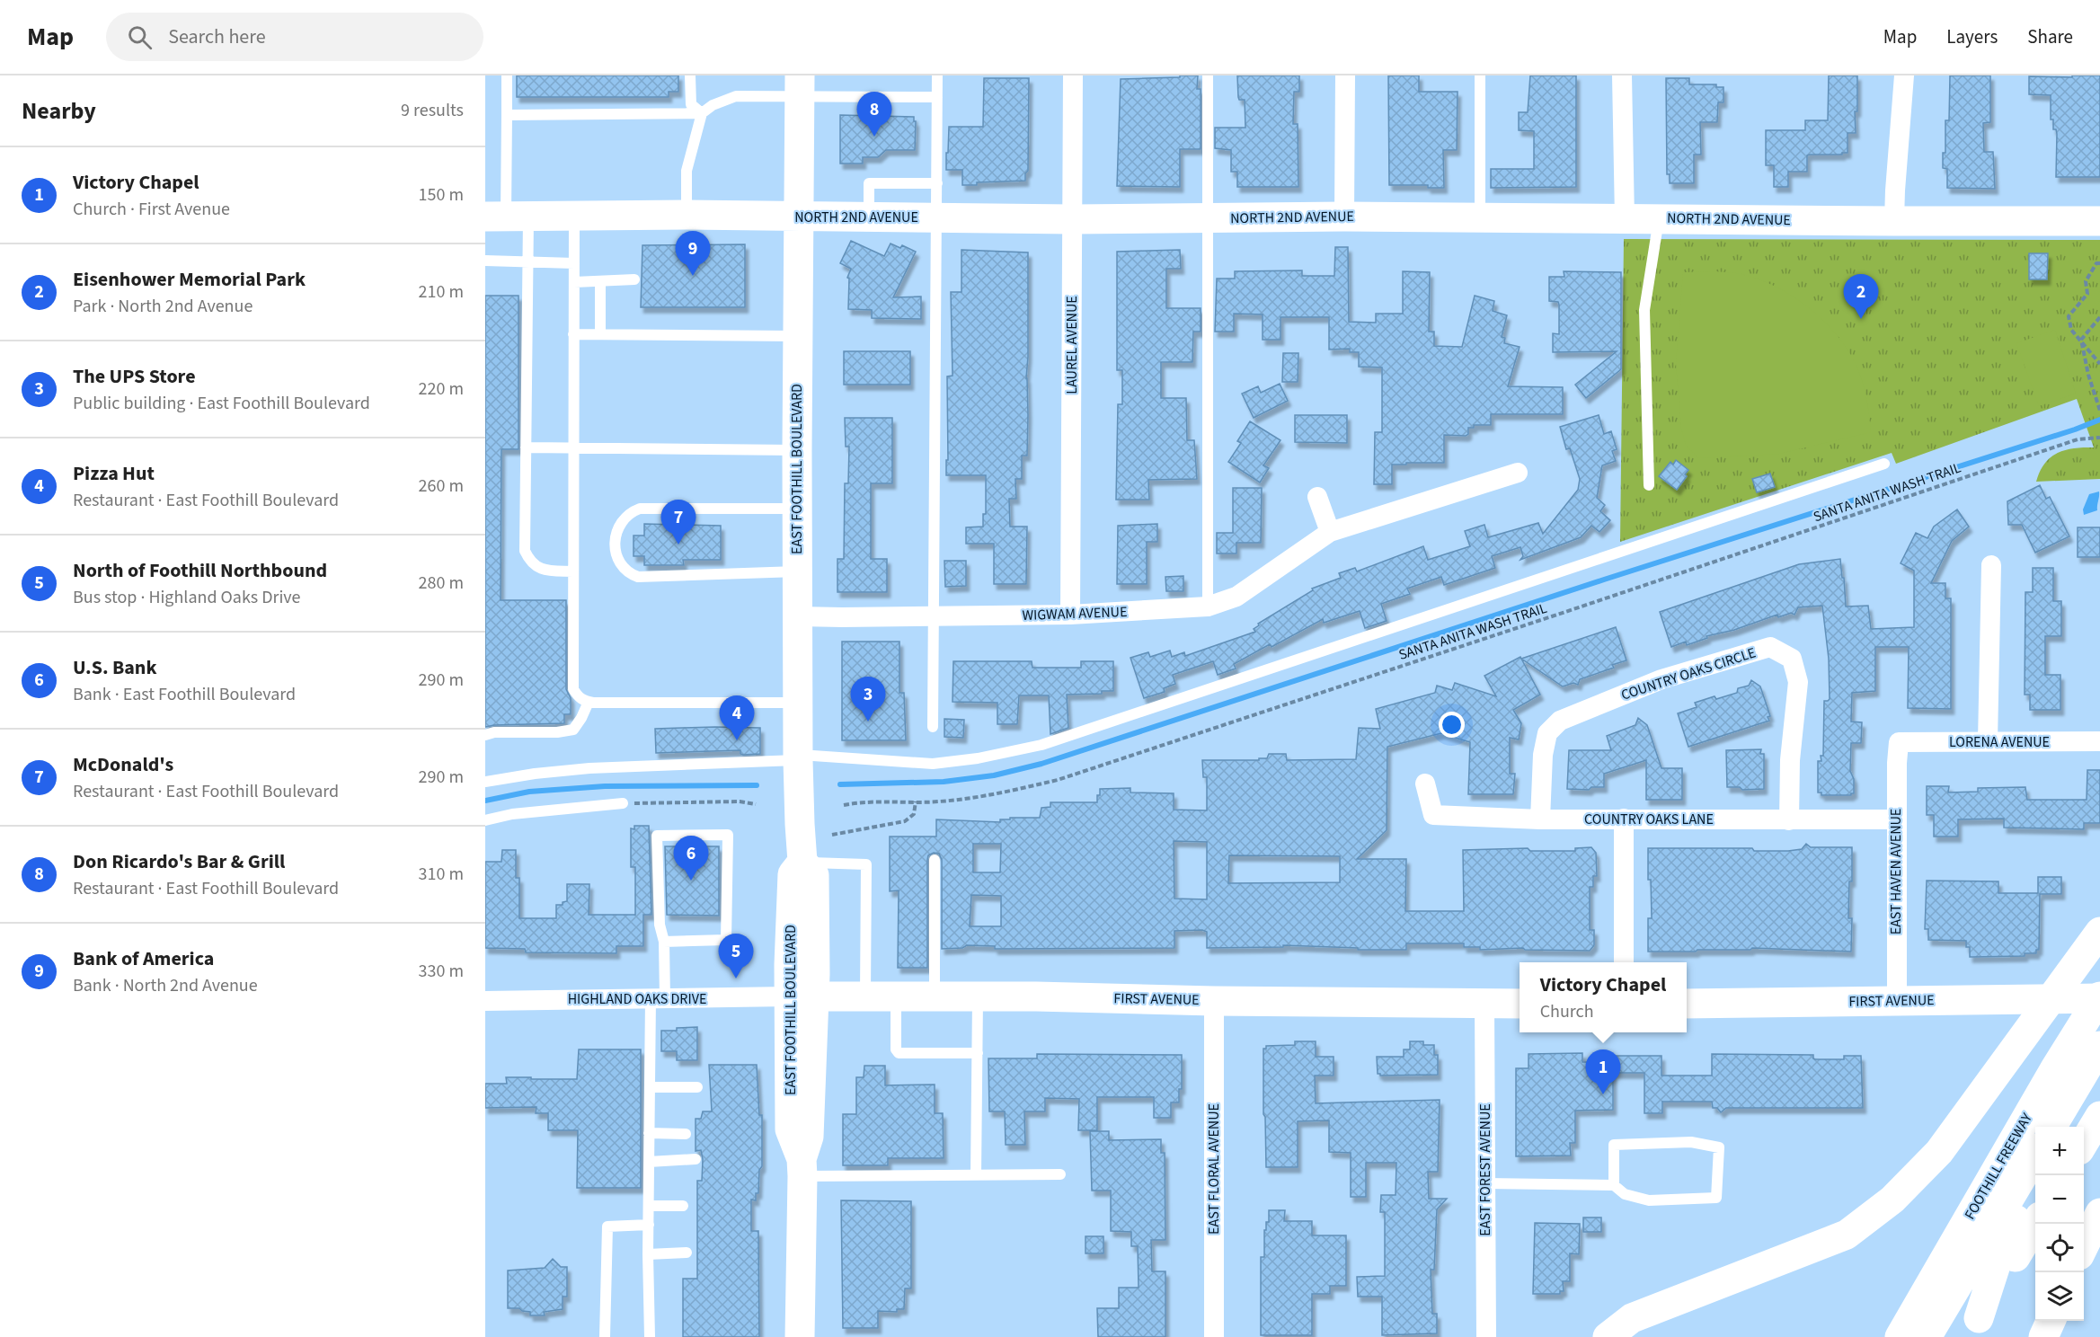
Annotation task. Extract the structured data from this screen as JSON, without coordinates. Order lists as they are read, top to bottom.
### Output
{
  "streets": {
    "main road": [
      "NORTH 2ND AVENUE",
      "EAST FOOTHILL BOULEVARD",
      "FIRST AVENUE",
      "FOOTHILL FREEWAY"
    ],
    "street": [
      "LAUREL AVENUE",
      "WIGWAM AVENUE",
      "COUNTRY OAKS CIRCLE",
      "LORENA AVENUE",
      "COUNTRY OAKS LANE",
      "EAST HAVEN AVENUE",
      "HIGHLAND OAKS DRIVE",
      "EAST FLORAL AVENUE",
      "EAST FOREST AVENUE"
    ],
    "path": ["SANTA ANITA WASH TRAIL"]
  },
  "crossings": [
    ["NORTH 2ND AVENUE", "LAUREL AVENUE"],
    ["NORTH 2ND AVENUE", "EAST FOOTHILL BOULEVARD"],
    ["LAUREL AVENUE", "WIGWAM AVENUE"],
    ["EAST FOOTHILL BOULEVARD", "WIGWAM AVENUE"],
    ["EAST FOOTHILL BOULEVARD", "HIGHLAND OAKS DRIVE"],
    ["EAST FOOTHILL BOULEVARD", "FIRST AVENUE"],
    ["COUNTRY OAKS CIRCLE", "COUNTRY OAKS LANE"],
    ["LORENA AVENUE", "EAST HAVEN AVENUE"],
    ["COUNTRY OAKS LANE", "EAST HAVEN AVENUE"],
    ["EAST HAVEN AVENUE", "FIRST AVENUE"],
    ["HIGHLAND OAKS DRIVE", "FIRST AVENUE"],
    ["FIRST AVENUE", "FOOTHILL FREEWAY"],
    ["FIRST AVENUE", "EAST FLORAL AVENUE"],
    ["FIRST AVENUE", "EAST FOREST AVENUE"]
  ],
  "page": {
    "header": "Map",
    "search": "Search here",
    "nav": ["Map", "Layers", "Share"],
    "heading": ["Nearby", "9 results"],
    "pins": [
      "8",
      "9",
      "2",
      "7",
      "3",
      "4",
      "6",
      "5",
      "1"
    ],
    "list": [
      {
        "mark": "1",
        "name": "Victory Chapel",
        "note": "Church · First Avenue",
        "value": "150 m"
      },
      {
        "mark": "2",
        "name": "Eisenhower Memorial Park",
        "note": "Park · North 2nd Avenue",
        "value": "210 m"
      },
      {
        "mark": "3",
        "name": "The UPS Store",
        "note": "Public building · East Foothill Boulevard",
        "value": "220 m"
      },
      {
        "mark": "4",
        "name": "Pizza Hut",
        "note": "Restaurant · East Foothill Boulevard",
        "value": "260 m"
      },
      {
        "mark": "5",
        "name": "North of Foothill Northbound",
        "note": "Bus stop · Highland Oaks Drive",
        "value": "280 m"
      },
      {
        "mark": "6",
        "name": "U.S. Bank",
        "note": "Bank · East Foothill Boulevard",
        "value": "290 m"
      },
      {
        "mark": "7",
        "name": "McDonald's",
        "note": "Restaurant · East Foothill Boulevard",
        "value": "290 m"
      },
      {
        "mark": "8",
        "name": "Don Ricardo's Bar & Grill",
        "note": "Restaurant · East Foothill Boulevard",
        "value": "310 m"
      },
      {
        "mark": "9",
        "name": "Bank of America",
        "note": "Bank · North 2nd Avenue",
        "value": "330 m"
      }
    ],
    "popup": ["Victory Chapel", "Church"],
    "map_buttons": ["+", "−"]
  }
}
